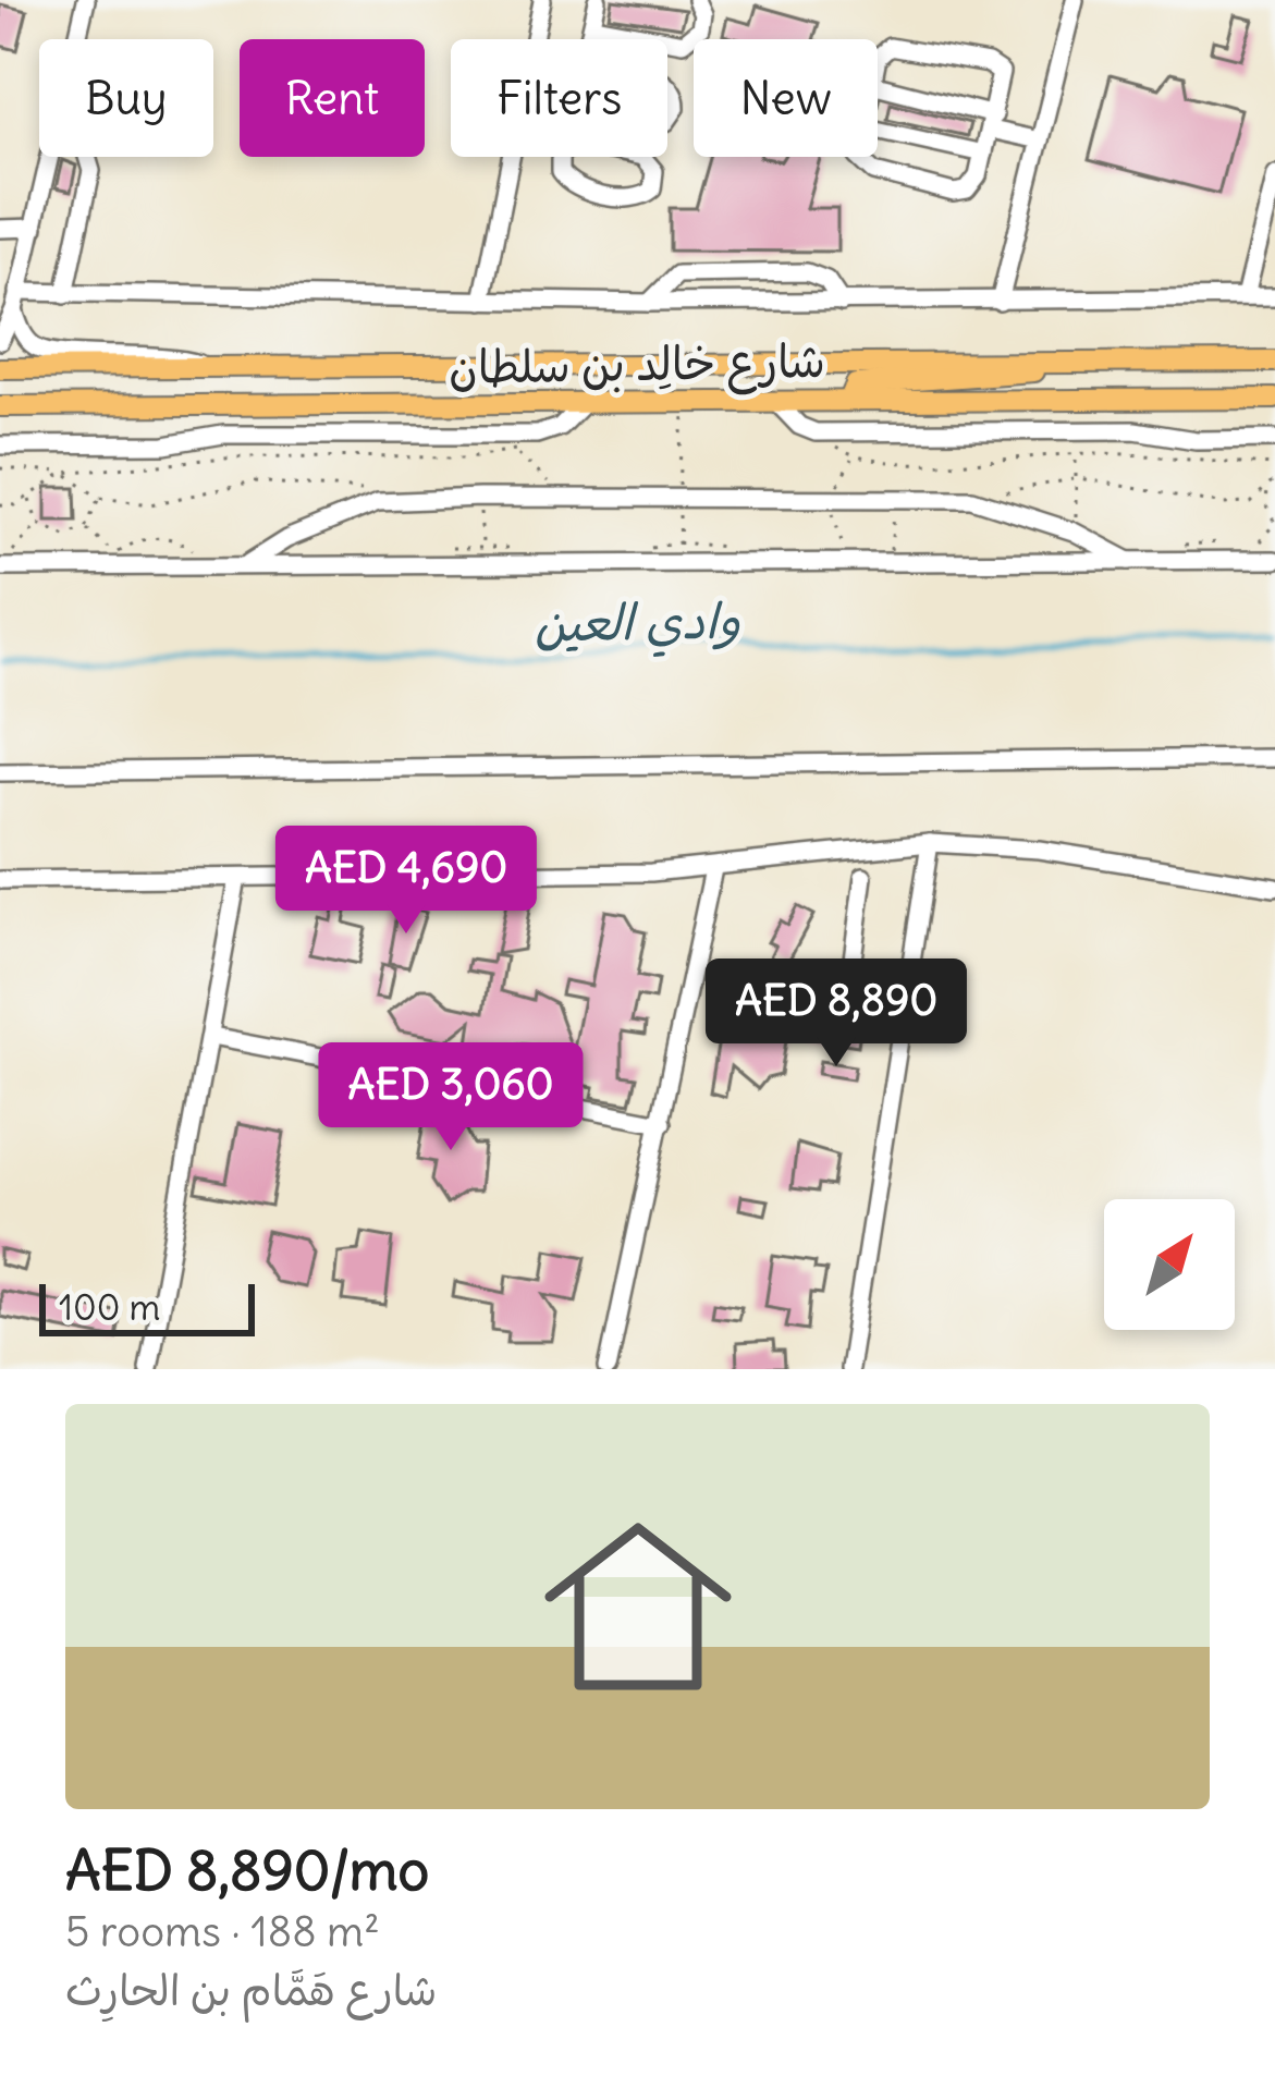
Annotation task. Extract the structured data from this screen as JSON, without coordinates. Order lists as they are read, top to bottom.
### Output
{
  "streets": {
    "main road": ["شارع خالِد بن سلطان"]
  },
  "water": ["وادي العين"],
  "scale_bar": "100 m",
  "north": "top right",
  "page": {
    "chip": [
      "Buy",
      "Rent",
      "Filters",
      "New"
    ],
    "price": ["AED 4,690", "AED 8,890", "AED 3,060"],
    "scale": "100 m",
    "list": [
      {
        "name": "AED 8,890/mo",
        "note": "5 rooms · 188 m² · شارع هَمَّام بن الحارِث"
      }
    ]
  }
}
